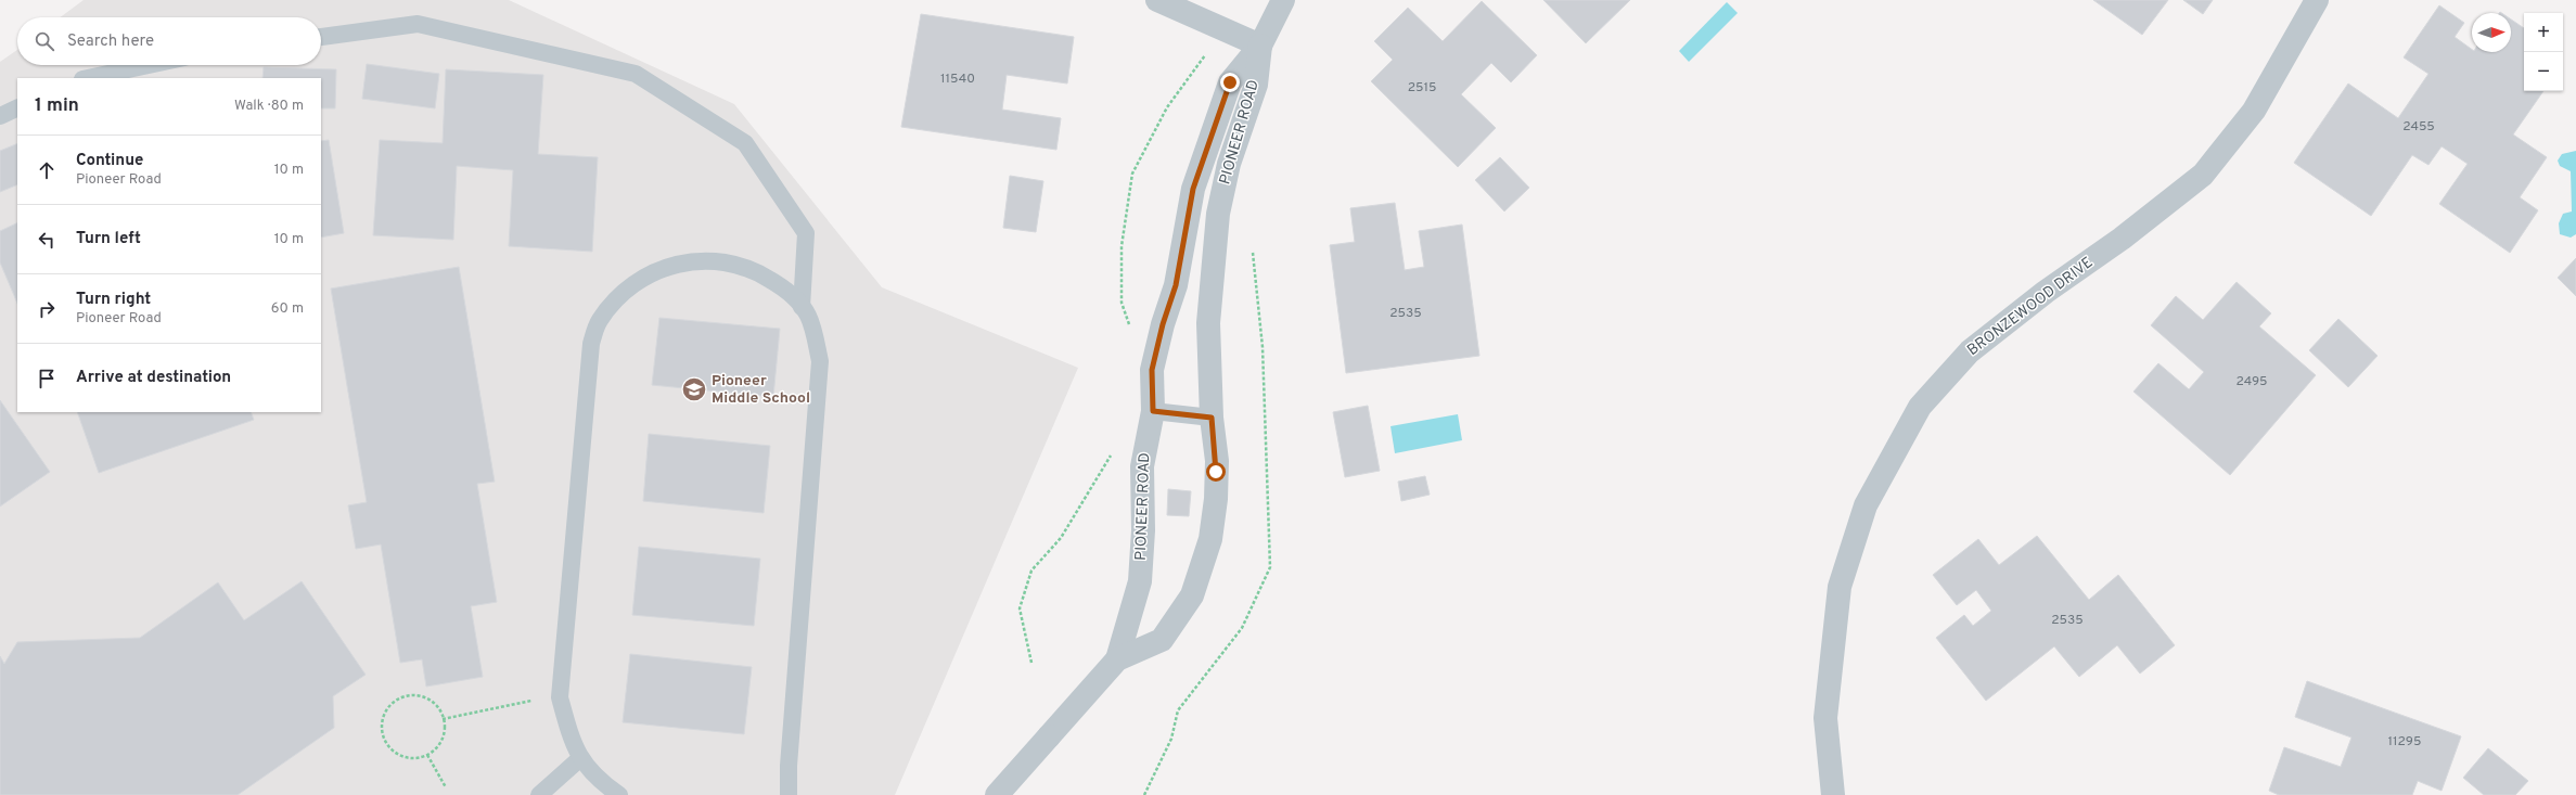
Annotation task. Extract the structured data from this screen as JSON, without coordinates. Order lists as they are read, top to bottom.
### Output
{
  "streets": {
    "street": ["PIONEER ROAD", "BRONZEWOOD DRIVE"]
  },
  "places": {
    "school or university": ["Pioneer Middle School"]
  },
  "house_numbers": [
    "11540",
    "2515",
    "2455",
    "2535",
    "2495",
    "2535",
    "11295"
  ],
  "north": "right",
  "page": {
    "map_buttons": ["+", "−"],
    "search": "Search here",
    "heading": ["1 min", "Walk · 80 m"],
    "list": [
      ["Continue", "Pioneer Road", "10 m"],
      ["Turn left", "10 m"],
      ["Turn right", "Pioneer Road", "60 m"],
      "Arrive at destination"
    ]
  }
}
